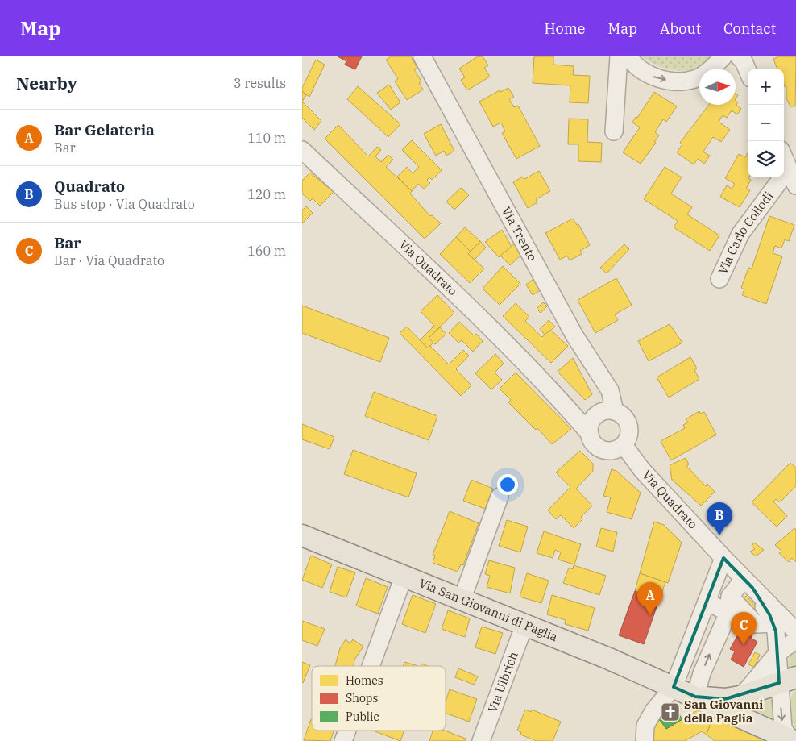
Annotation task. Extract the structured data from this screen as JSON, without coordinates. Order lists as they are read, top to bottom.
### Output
{
  "streets": {
    "main road": ["Via San Giovanni di Paglia"],
    "street": [
      "Via Trento",
      "Via Carlo Collodi",
      "Via Quadrato",
      "Via Ulbrich"
    ]
  },
  "crossings": [
    ["Via Trento", "Via Quadrato"],
    ["Via San Giovanni di Paglia", "Via Ulbrich"]
  ],
  "places": {
    "church": ["San Giovanni della Paglia"]
  },
  "legend": ["Homes", "Shops", "Public"],
  "north": "right",
  "page": {
    "header": "Map",
    "nav": [
      "Home",
      "Map",
      "About",
      "Contact"
    ],
    "heading": ["Nearby", "3 results"],
    "map_buttons": ["+", "−"],
    "list": [
      {
        "mark": "A",
        "name": "Bar Gelateria",
        "note": "Bar",
        "value": "110 m"
      },
      {
        "mark": "B",
        "name": "Quadrato",
        "note": "Bus stop · Via Quadrato",
        "value": "120 m"
      },
      {
        "mark": "C",
        "name": "Bar",
        "note": "Bar · Via Quadrato",
        "value": "160 m"
      }
    ],
    "pins": ["B", "A", "C"]
  }
}
